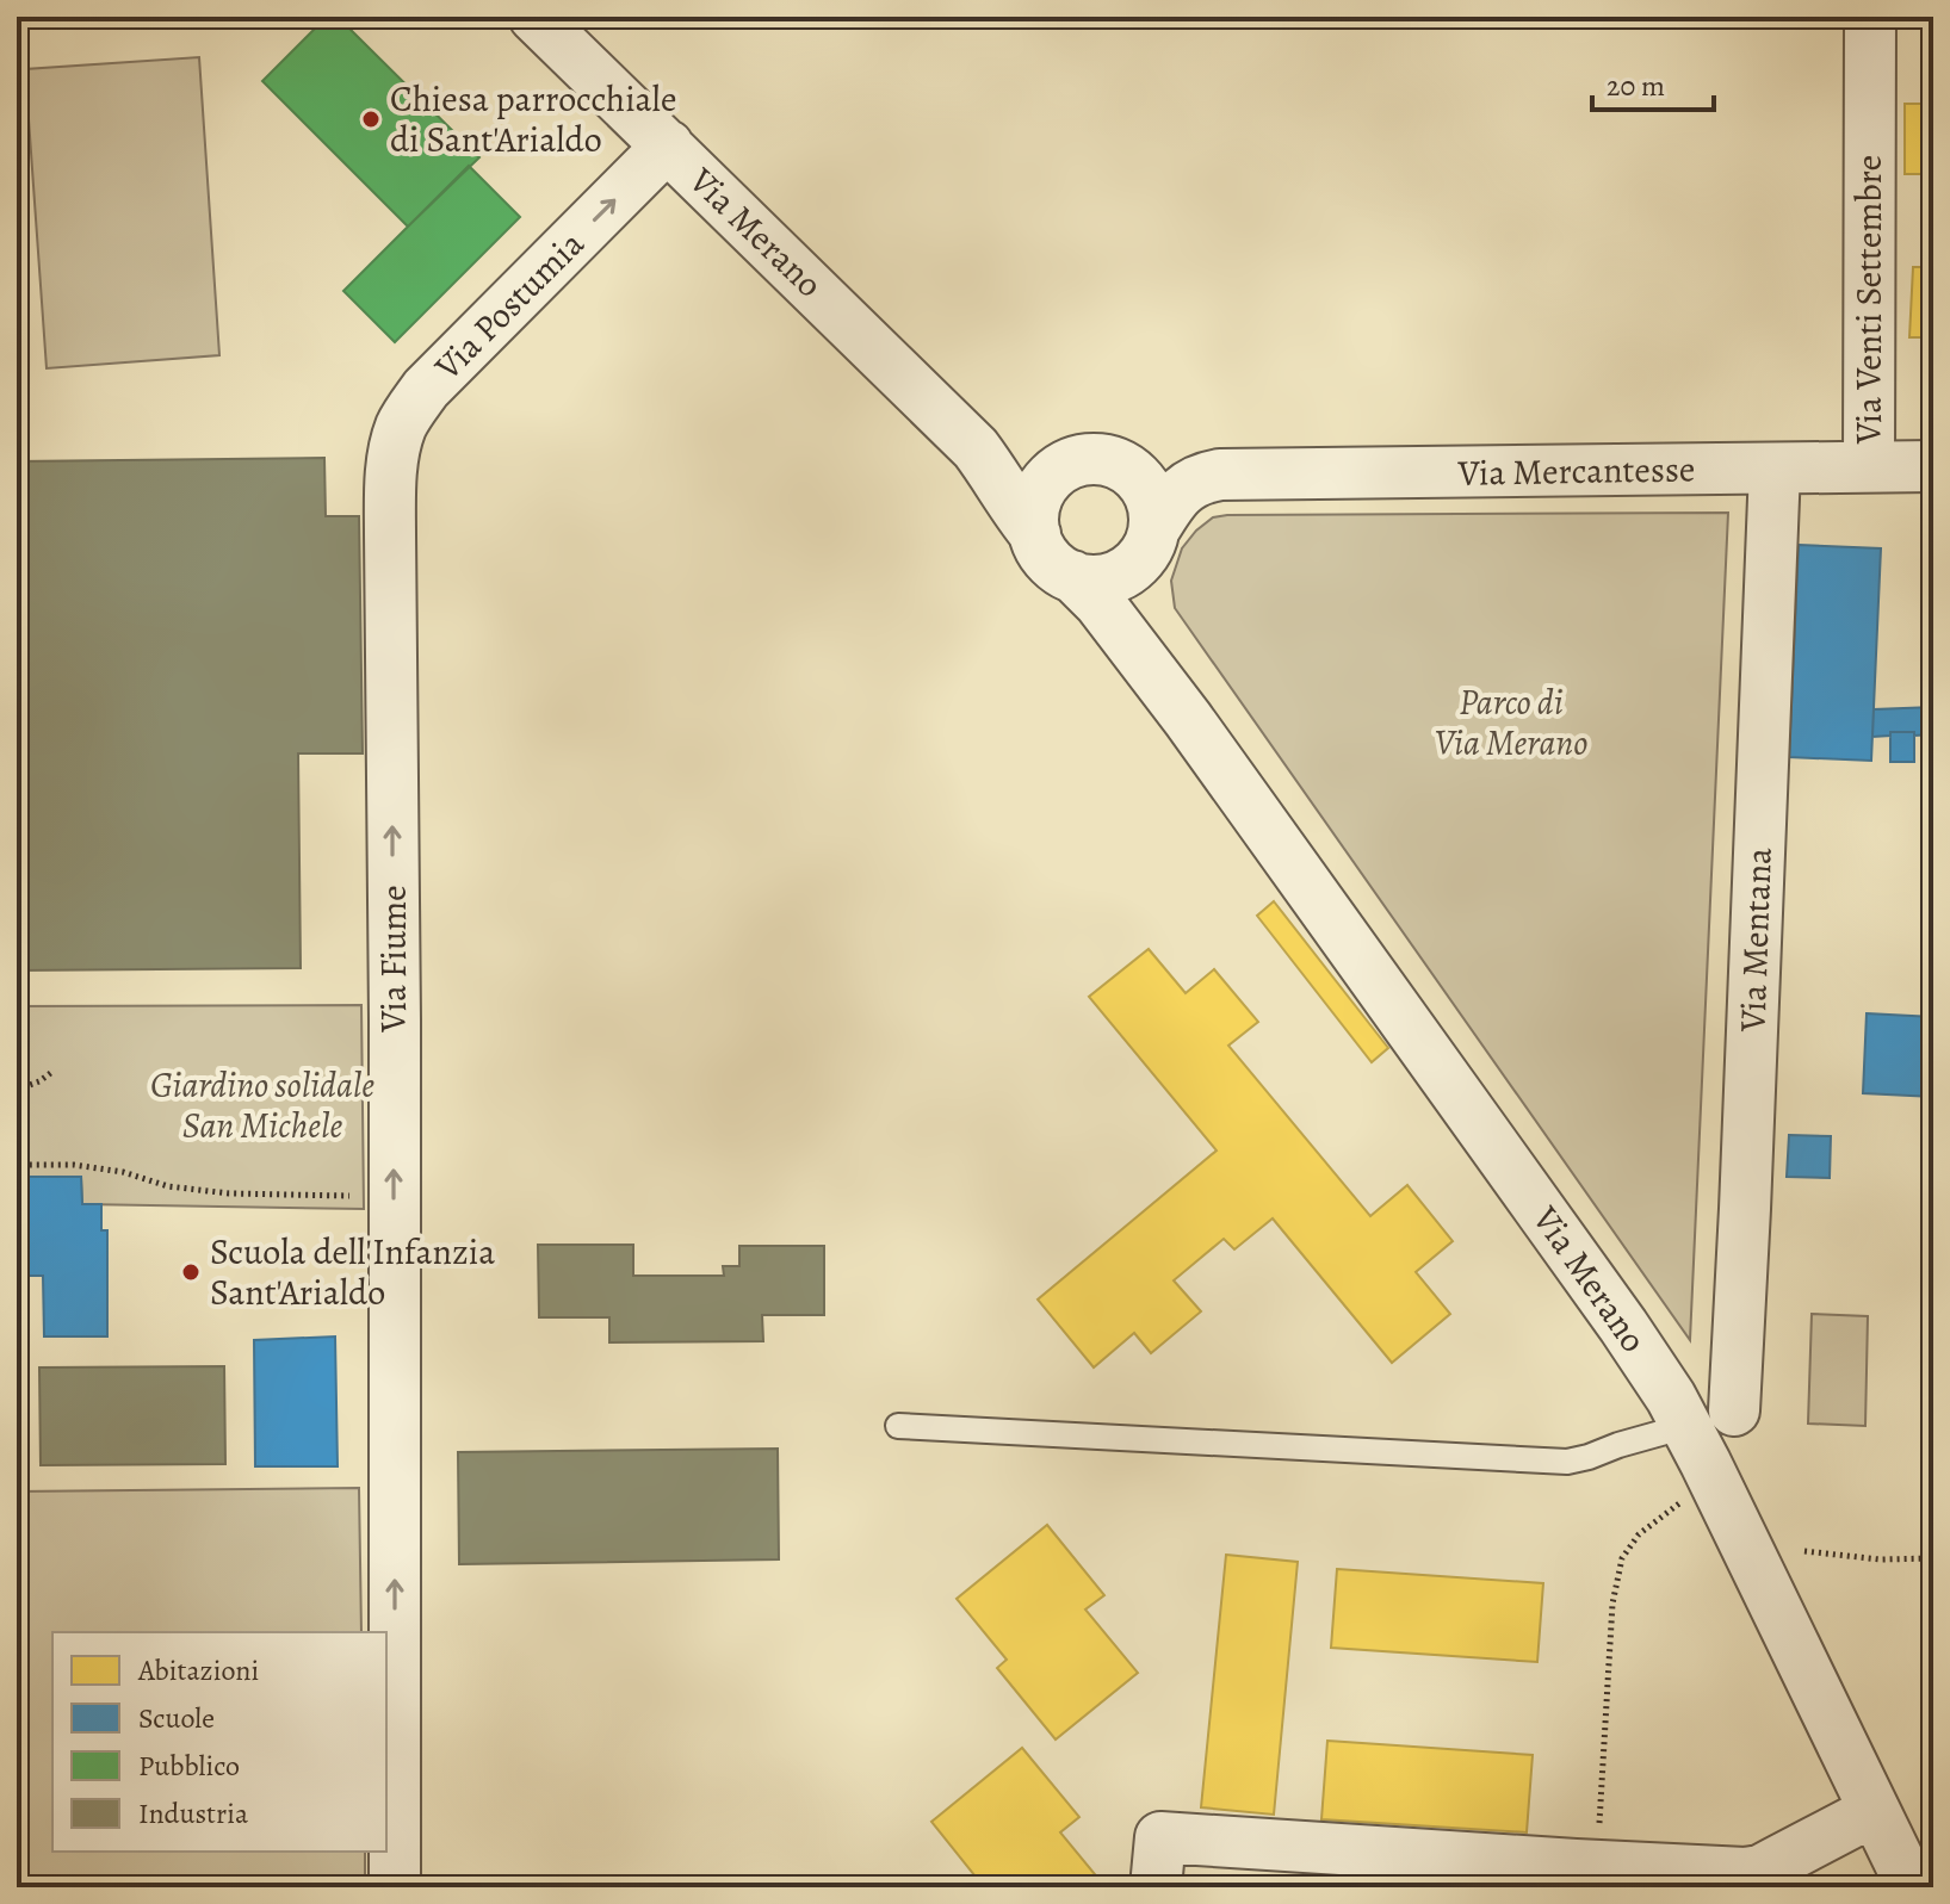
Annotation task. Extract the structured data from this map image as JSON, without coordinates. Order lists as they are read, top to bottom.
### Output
{
  "streets": {
    "street": [
      "Via Merano",
      "Via Venti Settembre",
      "Via Postumia",
      "Via Mercantesse",
      "Via Mentana",
      "Via Fiume"
    ]
  },
  "crossings": [
    ["Via Merano", "Via Postumia"],
    ["Via Venti Settembre", "Via Mercantesse"],
    ["Via Postumia", "Via Fiume"],
    ["Via Mercantesse", "Via Mentana"]
  ],
  "one_way": ["Via Postumia", "Via Fiume"],
  "parks": ["Parco di Via Merano", "Giardino solidale San Michele"],
  "places": ["Chiesa parrocchiale di Sant'Arialdo", "Scuola dell'Infanzia Sant'Arialdo"],
  "legend": [
    "Abitazioni",
    "Scuole",
    "Pubblico",
    "Industria"
  ],
  "scale_bar": "20 m"
}
